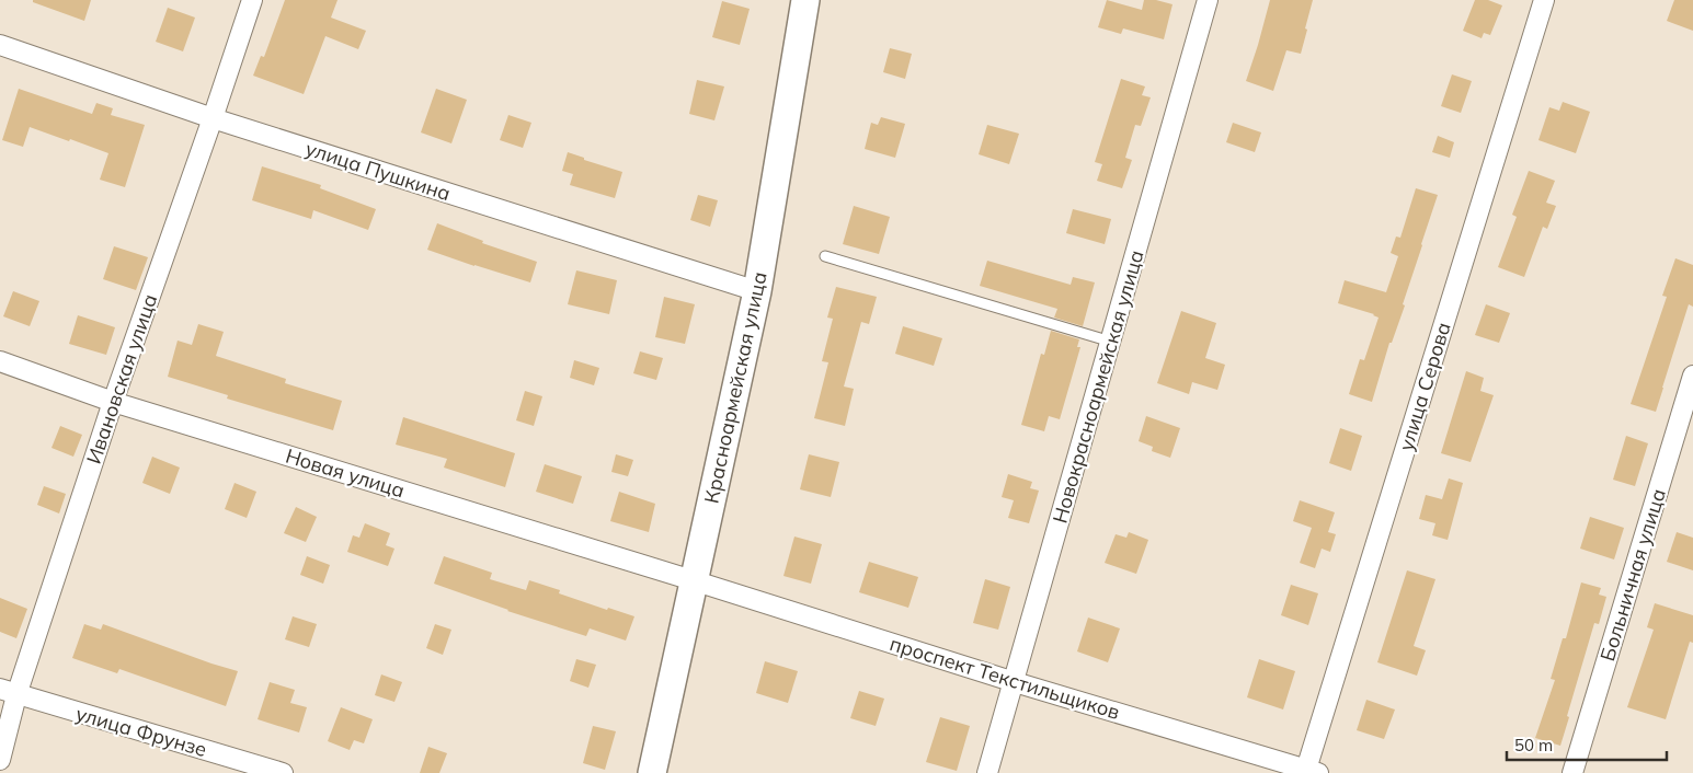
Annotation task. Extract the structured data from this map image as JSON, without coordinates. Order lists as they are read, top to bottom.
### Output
{
  "streets": {
    "street": [
      "улица Пушкина",
      "Ивановская улица",
      "Новокрасноармейская улица",
      "улица Серова",
      "Красноармейская улица",
      "Новая улица",
      "Больничная улица",
      "проспект Текстильщиков",
      "улица Фрунзе"
    ]
  },
  "crossings": [
    ["улица Пушкина", "Ивановская улица"],
    ["улица Пушкина", "Красноармейская улица"],
    ["Ивановская улица", "Новая улица"],
    ["Ивановская улица", "улица Фрунзе"],
    ["Новокрасноармейская улица", "проспект Текстильщиков"],
    ["улица Серова", "проспект Текстильщиков"],
    ["Красноармейская улица", "Новая улица"],
    ["Красноармейская улица", "проспект Текстильщиков"],
    ["Новая улица", "проспект Текстильщиков"]
  ],
  "scale_bar": "50 m"
}
